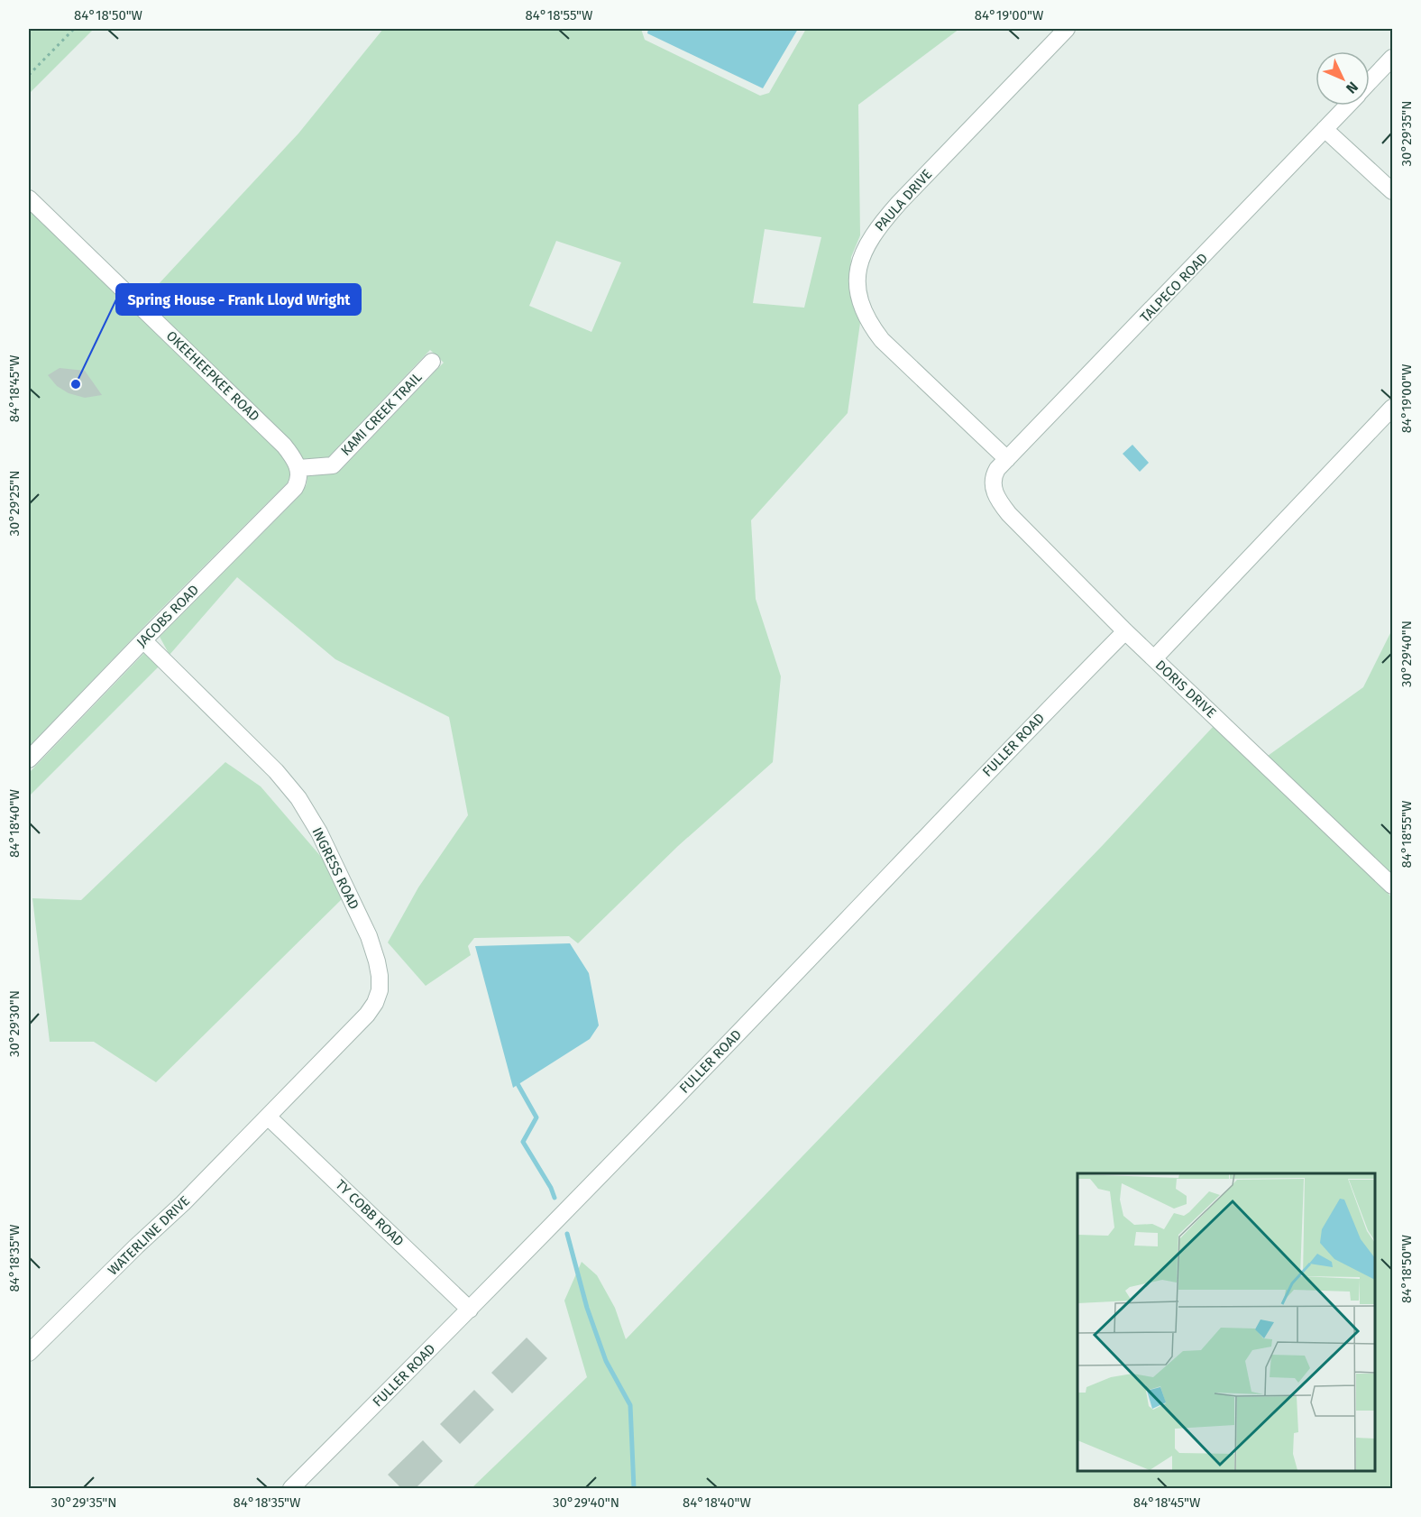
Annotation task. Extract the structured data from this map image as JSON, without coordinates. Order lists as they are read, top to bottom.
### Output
{
  "streets": {
    "street": [
      "PAULA DRIVE",
      "TALPECO ROAD",
      "OKEEHEEPKEE ROAD",
      "KAMI CREEK TRAIL",
      "JACOBS ROAD",
      "DORIS DRIVE",
      "FULLER ROAD",
      "INGRESS ROAD",
      "TY COBB ROAD",
      "WATERLINE DRIVE"
    ]
  },
  "crossings": [
    ["PAULA DRIVE", "TALPECO ROAD"],
    ["TALPECO ROAD", "DORIS DRIVE"],
    ["OKEEHEEPKEE ROAD", "KAMI CREEK TRAIL"],
    ["OKEEHEEPKEE ROAD", "JACOBS ROAD"],
    ["KAMI CREEK TRAIL", "JACOBS ROAD"],
    ["JACOBS ROAD", "INGRESS ROAD"],
    ["DORIS DRIVE", "FULLER ROAD"],
    ["FULLER ROAD", "TY COBB ROAD"],
    ["INGRESS ROAD", "TY COBB ROAD"],
    ["INGRESS ROAD", "WATERLINE DRIVE"],
    ["TY COBB ROAD", "WATERLINE DRIVE"]
  ],
  "places": ["Spring House - Frank Lloyd Wright"],
  "north": "bottom right",
  "coordinates": [
    "84°18'50\"W",
    "84°18'55\"W",
    "84°19'00\"W",
    "30°29'35\"N",
    "84°18'45\"W",
    "30°29'25\"N",
    "30°29'40\"N",
    "84°18'40\"W",
    "30°29'30\"N",
    "84°18'35\"W"
  ]
}
